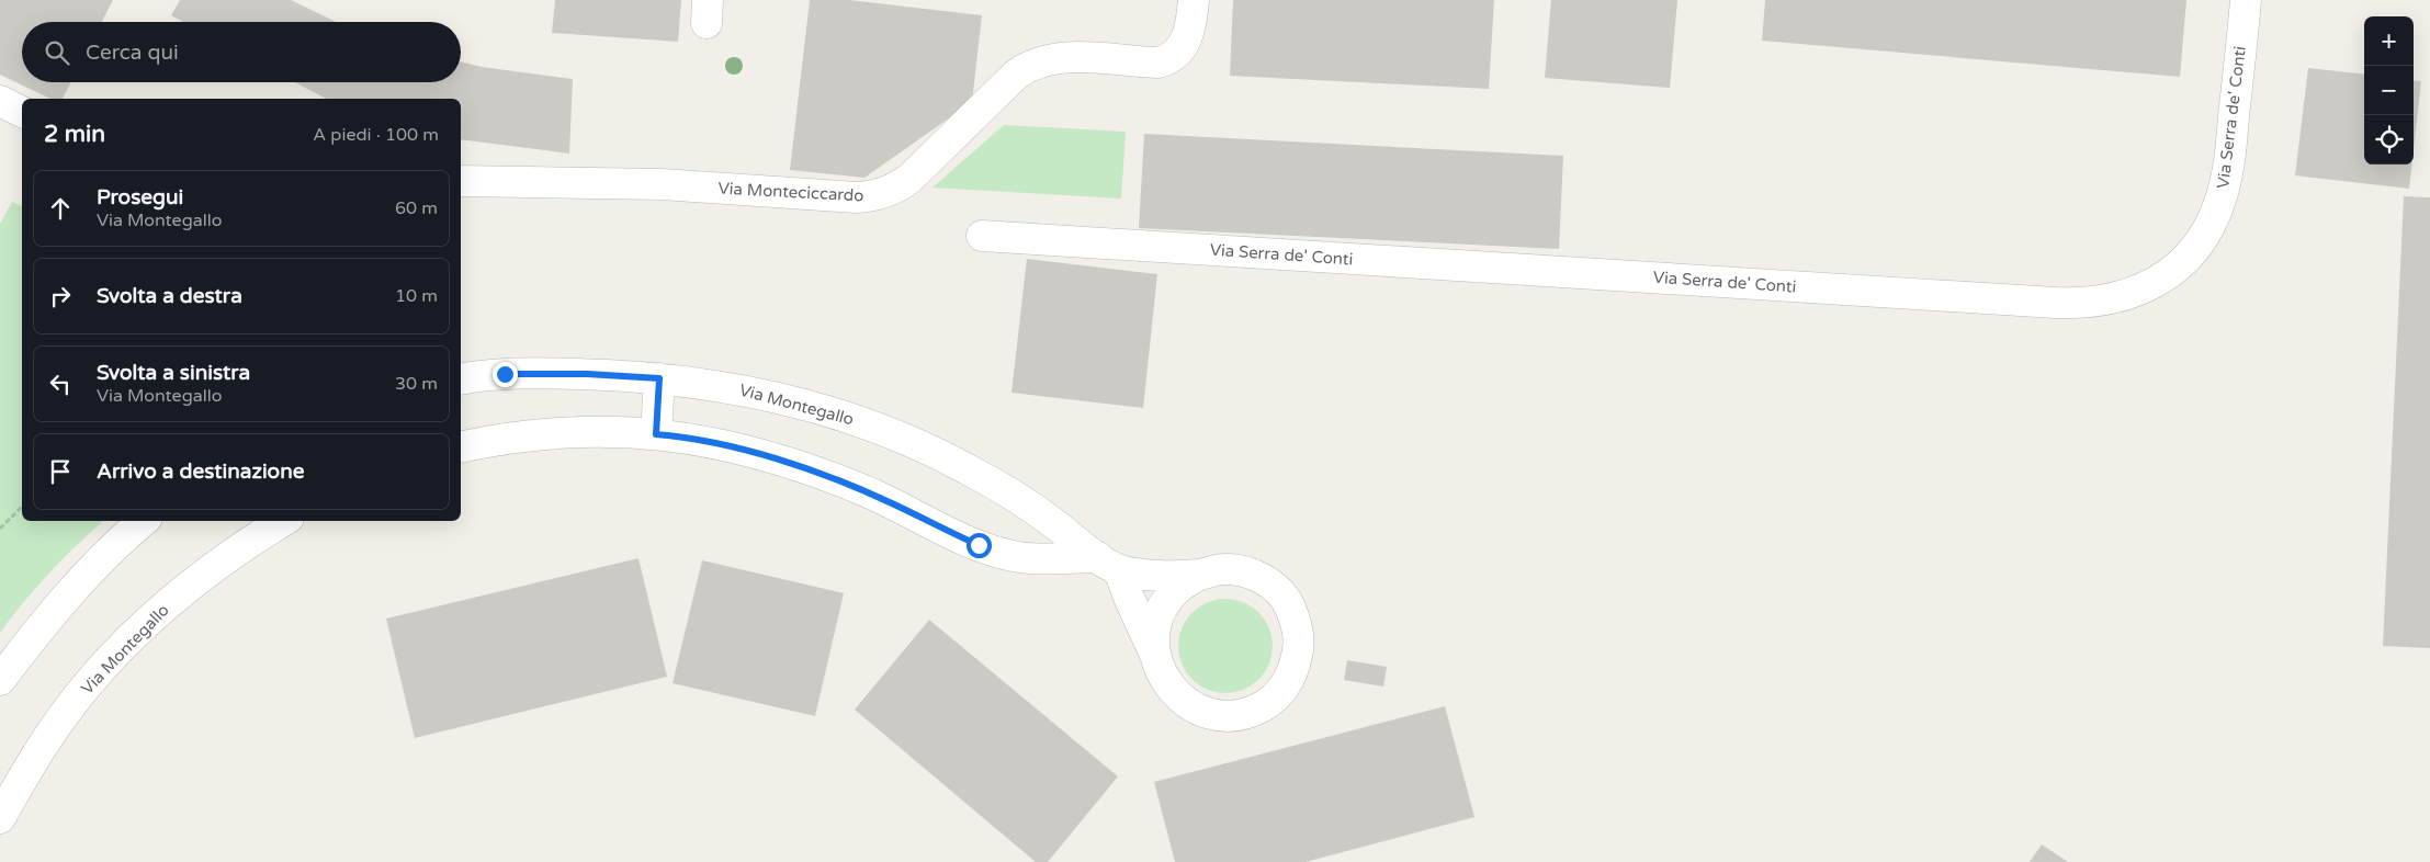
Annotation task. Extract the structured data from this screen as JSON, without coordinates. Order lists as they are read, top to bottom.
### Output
{
  "streets": {
    "street": ["Via Serra de' Conti", "Via Monteciccardo", "Via Montegallo"]
  },
  "page": {
    "map_buttons": ["+", "−"],
    "search": "Cerca qui",
    "heading": ["2 min", "A piedi · 100 m"],
    "list": [
      ["Prosegui", "Via Montegallo", "60 m"],
      ["Svolta a destra", "10 m"],
      ["Svolta a sinistra", "Via Montegallo", "30 m"],
      "Arrivo a destinazione"
    ]
  }
}
